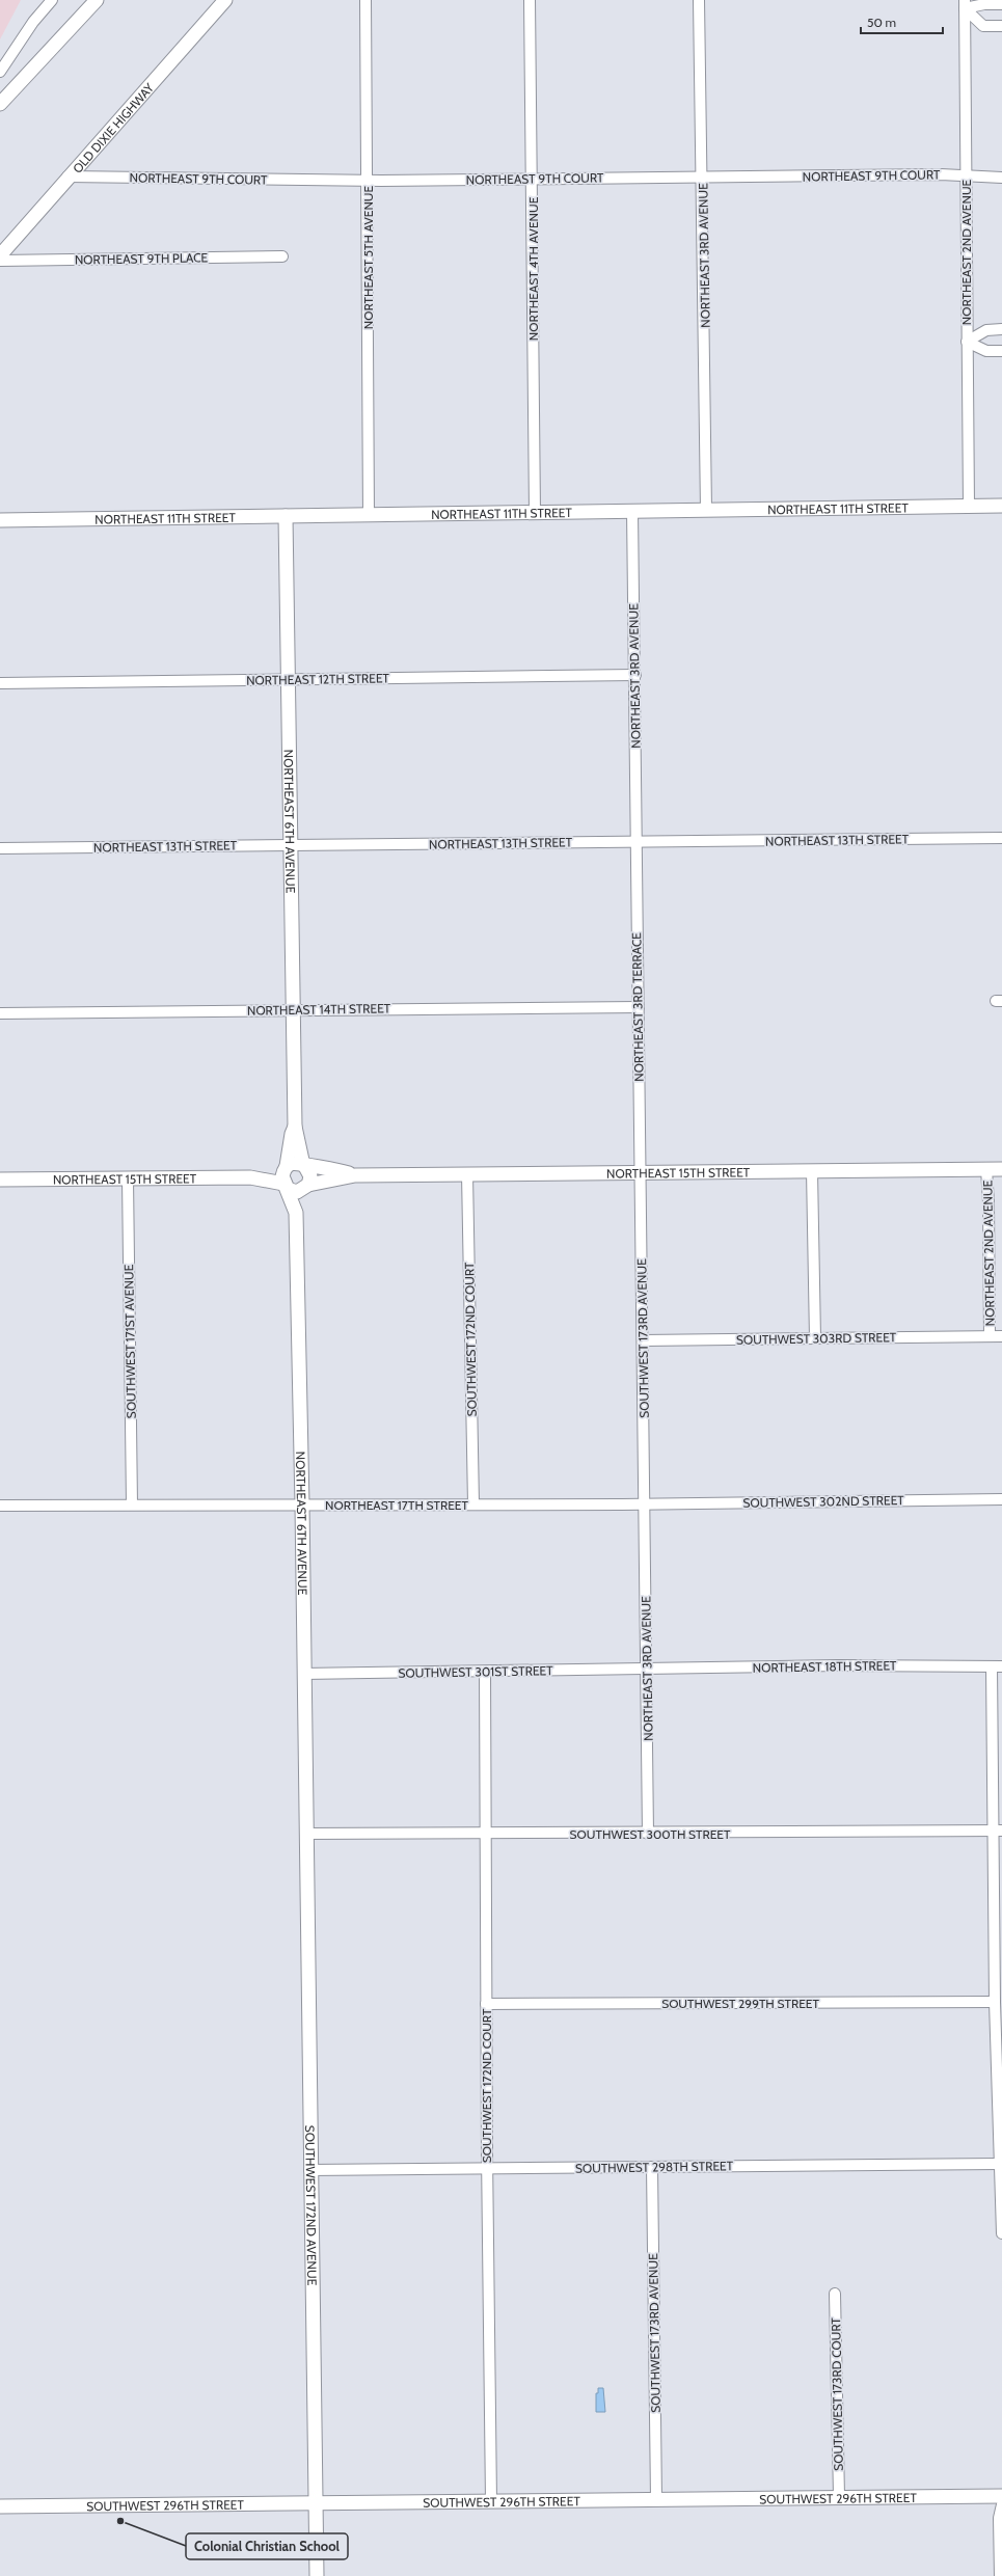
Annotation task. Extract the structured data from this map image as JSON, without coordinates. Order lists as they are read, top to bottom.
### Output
{
  "streets": {
    "street": [
      "OLD DIXIE HIGHWAY",
      "NORTHEAST 9TH COURT",
      "NORTHEAST 2ND AVENUE",
      "NORTHEAST 3RD AVENUE",
      "NORTHEAST 5TH AVENUE",
      "NORTHEAST 9TH PLACE",
      "NORTHEAST 4TH AVENUE",
      "NORTHEAST 11TH STREET",
      "NORTHEAST 12TH STREET",
      "NORTHEAST 6TH AVENUE",
      "NORTHEAST 13TH STREET",
      "NORTHEAST 3RD TERRACE",
      "NORTHEAST 14TH STREET",
      "NORTHEAST 15TH STREET",
      "SOUTHWEST 173RD AVENUE",
      "SOUTHWEST 303RD STREET",
      "SOUTHWEST 172ND COURT",
      "SOUTHWEST 171ST AVENUE",
      "SOUTHWEST 302ND STREET",
      "NORTHEAST 17TH STREET",
      "NORTHEAST 18TH STREET",
      "SOUTHWEST 301ST STREET",
      "SOUTHWEST 300TH STREET",
      "SOUTHWEST 299TH STREET",
      "SOUTHWEST 298TH STREET",
      "SOUTHWEST 172ND AVENUE",
      "SOUTHWEST 173RD COURT",
      "SOUTHWEST 296TH STREET"
    ]
  },
  "crossings": [
    ["OLD DIXIE HIGHWAY", "NORTHEAST 9TH COURT"],
    ["NORTHEAST 9TH COURT", "NORTHEAST 2ND AVENUE"],
    ["NORTHEAST 9TH COURT", "NORTHEAST 3RD AVENUE"],
    ["NORTHEAST 9TH COURT", "NORTHEAST 5TH AVENUE"],
    ["NORTHEAST 9TH COURT", "NORTHEAST 4TH AVENUE"],
    ["NORTHEAST 2ND AVENUE", "NORTHEAST 11TH STREET"],
    ["NORTHEAST 2ND AVENUE", "NORTHEAST 15TH STREET"],
    ["NORTHEAST 2ND AVENUE", "SOUTHWEST 303RD STREET"],
    ["NORTHEAST 3RD AVENUE", "NORTHEAST 11TH STREET"],
    ["NORTHEAST 3RD AVENUE", "NORTHEAST 12TH STREET"],
    ["NORTHEAST 3RD AVENUE", "NORTHEAST 13TH STREET"],
    ["NORTHEAST 3RD AVENUE", "NORTHEAST 3RD TERRACE"],
    ["NORTHEAST 3RD AVENUE", "SOUTHWEST 173RD AVENUE"],
    ["NORTHEAST 3RD AVENUE", "SOUTHWEST 302ND STREET"],
    ["NORTHEAST 3RD AVENUE", "NORTHEAST 17TH STREET"],
    ["NORTHEAST 3RD AVENUE", "NORTHEAST 18TH STREET"],
    ["NORTHEAST 3RD AVENUE", "SOUTHWEST 301ST STREET"],
    ["NORTHEAST 3RD AVENUE", "SOUTHWEST 300TH STREET"],
    ["NORTHEAST 5TH AVENUE", "NORTHEAST 11TH STREET"],
    ["NORTHEAST 4TH AVENUE", "NORTHEAST 11TH STREET"],
    ["NORTHEAST 11TH STREET", "NORTHEAST 6TH AVENUE"],
    ["NORTHEAST 12TH STREET", "NORTHEAST 6TH AVENUE"],
    ["NORTHEAST 6TH AVENUE", "NORTHEAST 13TH STREET"],
    ["NORTHEAST 6TH AVENUE", "NORTHEAST 14TH STREET"],
    ["NORTHEAST 6TH AVENUE", "NORTHEAST 15TH STREET"],
    ["NORTHEAST 6TH AVENUE", "NORTHEAST 17TH STREET"],
    ["NORTHEAST 6TH AVENUE", "SOUTHWEST 301ST STREET"],
    ["NORTHEAST 6TH AVENUE", "SOUTHWEST 300TH STREET"],
    ["NORTHEAST 6TH AVENUE", "SOUTHWEST 172ND AVENUE"],
    ["NORTHEAST 13TH STREET", "NORTHEAST 3RD TERRACE"],
    ["NORTHEAST 3RD TERRACE", "NORTHEAST 14TH STREET"],
    ["NORTHEAST 3RD TERRACE", "NORTHEAST 15TH STREET"],
    ["NORTHEAST 3RD TERRACE", "SOUTHWEST 173RD AVENUE"],
    ["NORTHEAST 15TH STREET", "SOUTHWEST 173RD AVENUE"],
    ["NORTHEAST 15TH STREET", "SOUTHWEST 172ND COURT"],
    ["NORTHEAST 15TH STREET", "SOUTHWEST 171ST AVENUE"],
    ["SOUTHWEST 173RD AVENUE", "SOUTHWEST 303RD STREET"],
    ["SOUTHWEST 173RD AVENUE", "SOUTHWEST 302ND STREET"],
    ["SOUTHWEST 173RD AVENUE", "NORTHEAST 17TH STREET"],
    ["SOUTHWEST 173RD AVENUE", "SOUTHWEST 298TH STREET"],
    ["SOUTHWEST 173RD AVENUE", "SOUTHWEST 296TH STREET"],
    ["SOUTHWEST 172ND COURT", "NORTHEAST 17TH STREET"],
    ["SOUTHWEST 172ND COURT", "SOUTHWEST 301ST STREET"],
    ["SOUTHWEST 172ND COURT", "SOUTHWEST 300TH STREET"],
    ["SOUTHWEST 172ND COURT", "SOUTHWEST 299TH STREET"],
    ["SOUTHWEST 172ND COURT", "SOUTHWEST 298TH STREET"],
    ["SOUTHWEST 172ND COURT", "SOUTHWEST 296TH STREET"],
    ["SOUTHWEST 171ST AVENUE", "NORTHEAST 17TH STREET"],
    ["SOUTHWEST 302ND STREET", "NORTHEAST 17TH STREET"],
    ["NORTHEAST 18TH STREET", "SOUTHWEST 301ST STREET"],
    ["SOUTHWEST 300TH STREET", "SOUTHWEST 172ND AVENUE"],
    ["SOUTHWEST 298TH STREET", "SOUTHWEST 172ND AVENUE"],
    ["SOUTHWEST 172ND AVENUE", "SOUTHWEST 296TH STREET"],
    ["SOUTHWEST 173RD COURT", "SOUTHWEST 296TH STREET"]
  ],
  "places": ["Colonial Christian School"],
  "scale_bar": "50 m"
}
